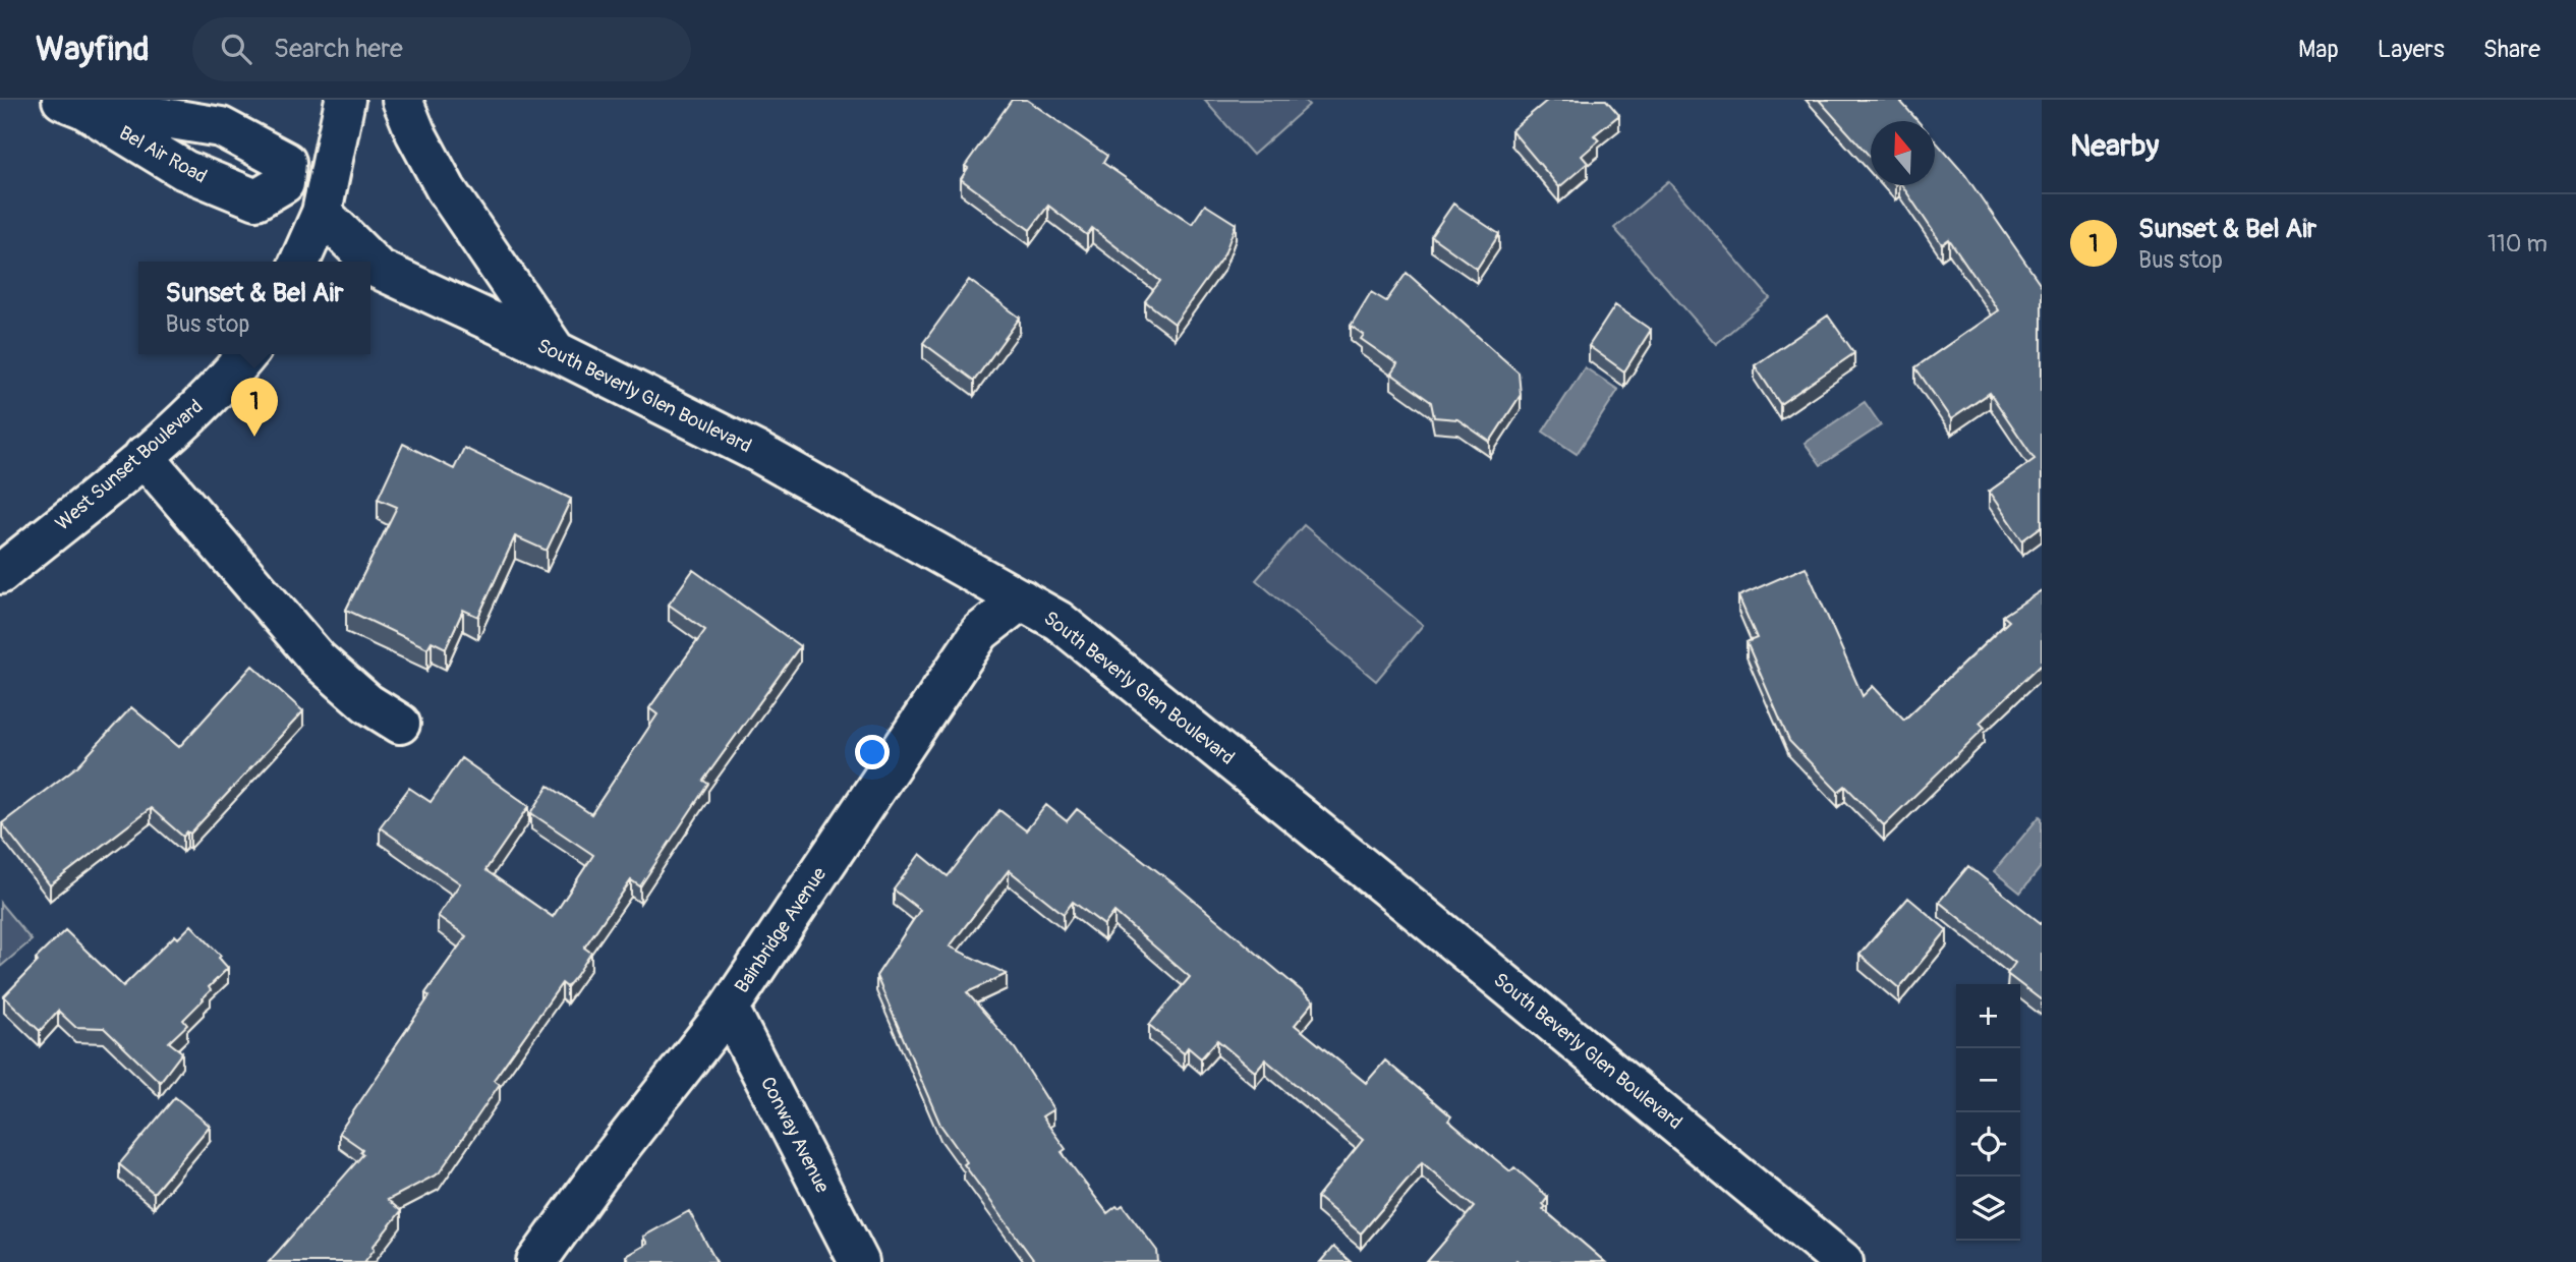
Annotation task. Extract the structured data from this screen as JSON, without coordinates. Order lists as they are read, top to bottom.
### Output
{
  "streets": {
    "main road": [
      "Bel Air Road",
      "South Beverly Glen Boulevard",
      "West Sunset Boulevard",
      "Bainbridge Avenue",
      "Conway Avenue"
    ]
  },
  "crossings": [
    ["South Beverly Glen Boulevard", "Bainbridge Avenue"],
    ["Bainbridge Avenue", "Conway Avenue"]
  ],
  "north": "top",
  "page": {
    "header": "Wayfind",
    "search": "Search here",
    "nav": ["Map", "Layers", "Share"],
    "heading": "Nearby",
    "list": [
      {
        "mark": "1",
        "name": "Sunset & Bel Air",
        "note": "Bus stop",
        "value": "110 m"
      }
    ],
    "popup": ["Sunset & Bel Air", "Bus stop"],
    "pins": "1",
    "map_buttons": ["+", "−"]
  }
}
